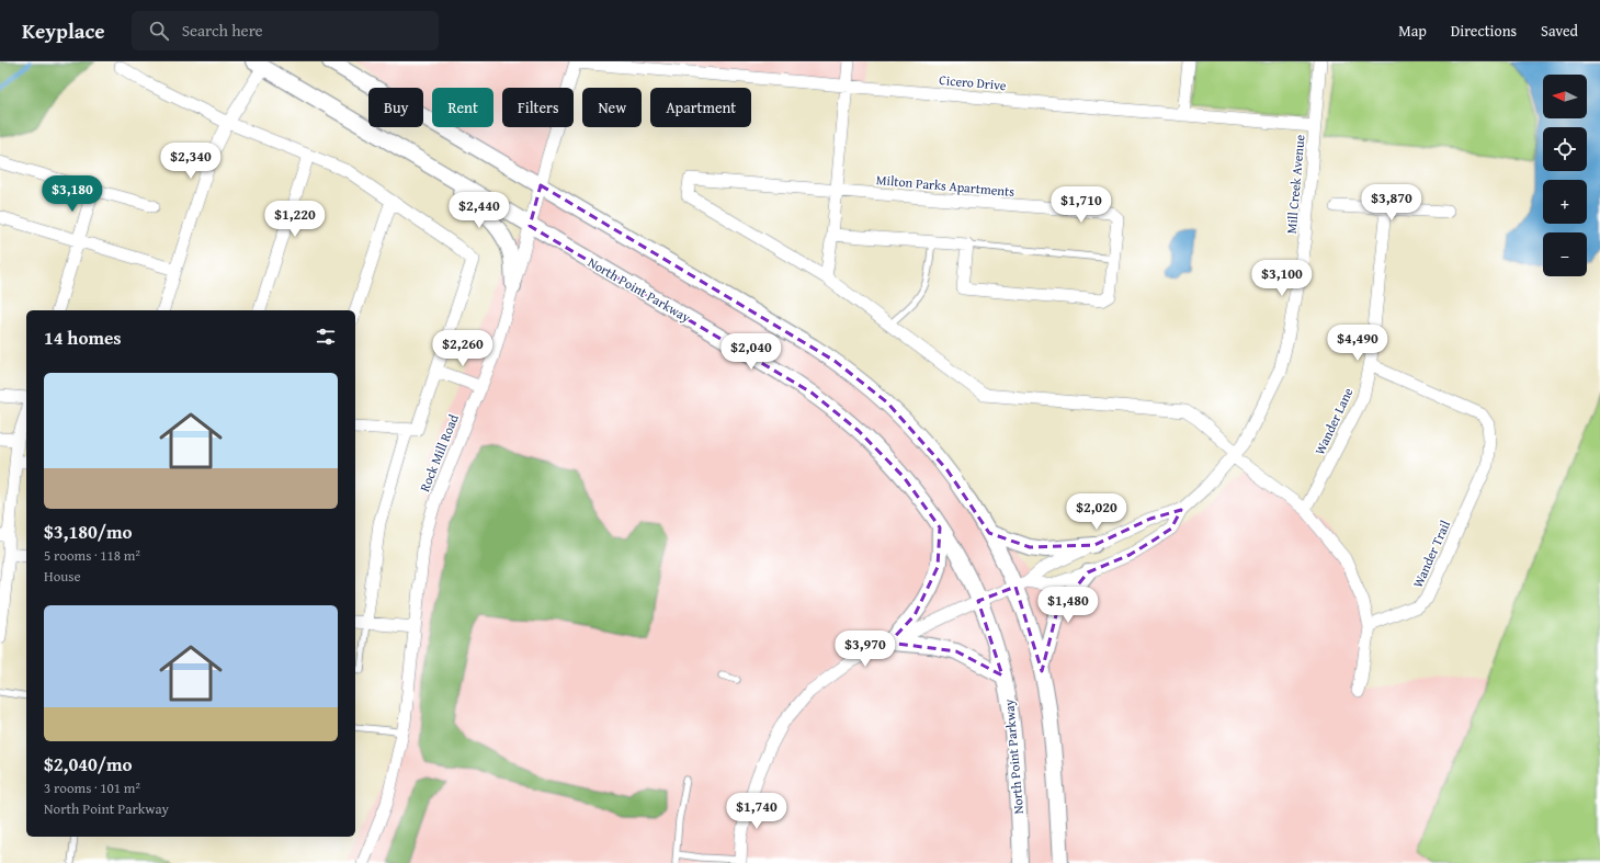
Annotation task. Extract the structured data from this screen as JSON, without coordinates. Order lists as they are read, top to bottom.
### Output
{
  "streets": {
    "street": [
      "Cicero Drive",
      "Mill Creek Avenue",
      "Milton Parks Apartments",
      "North Point Parkway",
      "Wander Lane",
      "Rock Mill Road",
      "Wander Trail"
    ]
  },
  "crossings": [
    ["Cicero Drive", "Mill Creek Avenue"],
    ["Cicero Drive", "Rock Mill Road"],
    ["Mill Creek Avenue", "Milton Parks Apartments"],
    ["North Point Parkway", "Rock Mill Road"],
    ["Wander Lane", "Wander Trail"]
  ],
  "north": "left",
  "page": {
    "header": "Keyplace",
    "search": "Search here",
    "nav": ["Map", "Directions", "Saved"],
    "map_buttons": ["+", "−"],
    "chip": [
      "Buy",
      "Rent",
      "Filters",
      "New",
      "Apartment"
    ],
    "price": [
      "$2,340",
      "$3,180",
      "$3,870",
      "$1,710",
      "$2,440",
      "$1,220",
      "$3,100",
      "$4,490",
      "$2,260",
      "$2,040",
      "$2,020",
      "$1,480",
      "$3,970",
      "$1,740"
    ],
    "heading": "14 homes",
    "list": [
      {
        "name": "$3,180/mo",
        "note": "5 rooms · 118 m² · House"
      },
      {
        "name": "$2,040/mo",
        "note": "3 rooms · 101 m² · North Point Parkway"
      }
    ]
  }
}
